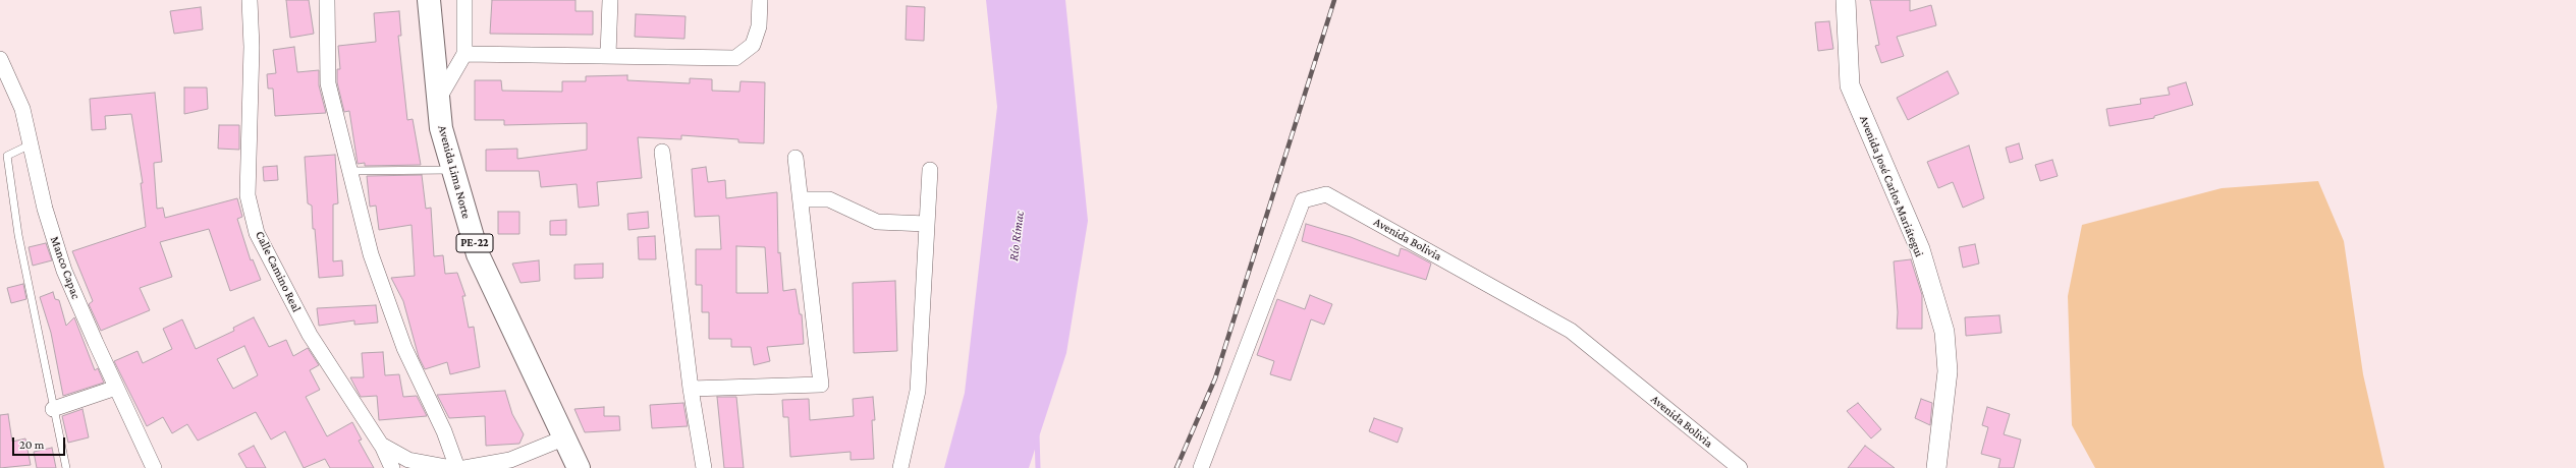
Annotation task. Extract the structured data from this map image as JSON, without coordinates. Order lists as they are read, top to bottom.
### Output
{
  "streets": {
    "highway": ["Avenida Lima Norte", "PE-22"],
    "street": [
      "Avenida José Carlos Mariátegui",
      "Avenida Bolivia",
      "Manco Capac",
      "Calle Camino Real"
    ]
  },
  "water": ["Río Rímac"],
  "scale_bar": "20 m"
}
